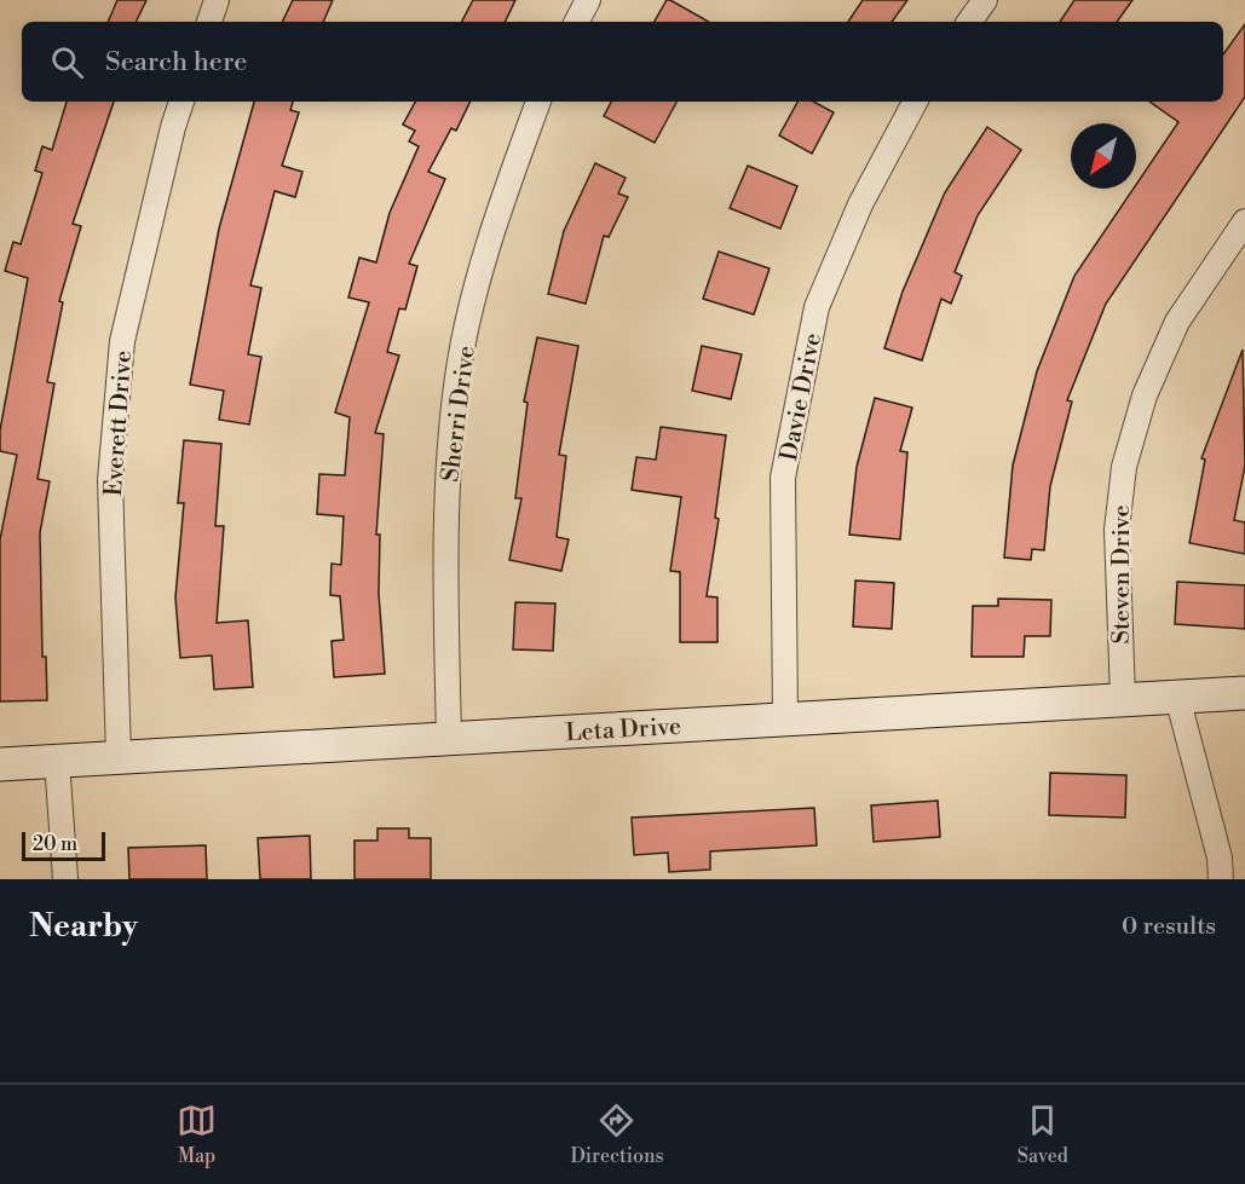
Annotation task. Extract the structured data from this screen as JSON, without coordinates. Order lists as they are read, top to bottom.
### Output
{
  "streets": {
    "street": [
      "Davie Drive",
      "Sherri Drive",
      "Everett Drive",
      "Steven Drive",
      "Leta Drive"
    ]
  },
  "crossings": [
    ["Davie Drive", "Leta Drive"],
    ["Sherri Drive", "Leta Drive"],
    ["Everett Drive", "Leta Drive"],
    ["Steven Drive", "Leta Drive"]
  ],
  "scale_bar": "20 m",
  "north": "bottom left",
  "page": {
    "search": "Search here",
    "scale": "20 m",
    "heading": ["Nearby", "0 results"],
    "nav": ["Map", "Directions", "Saved"]
  }
}
